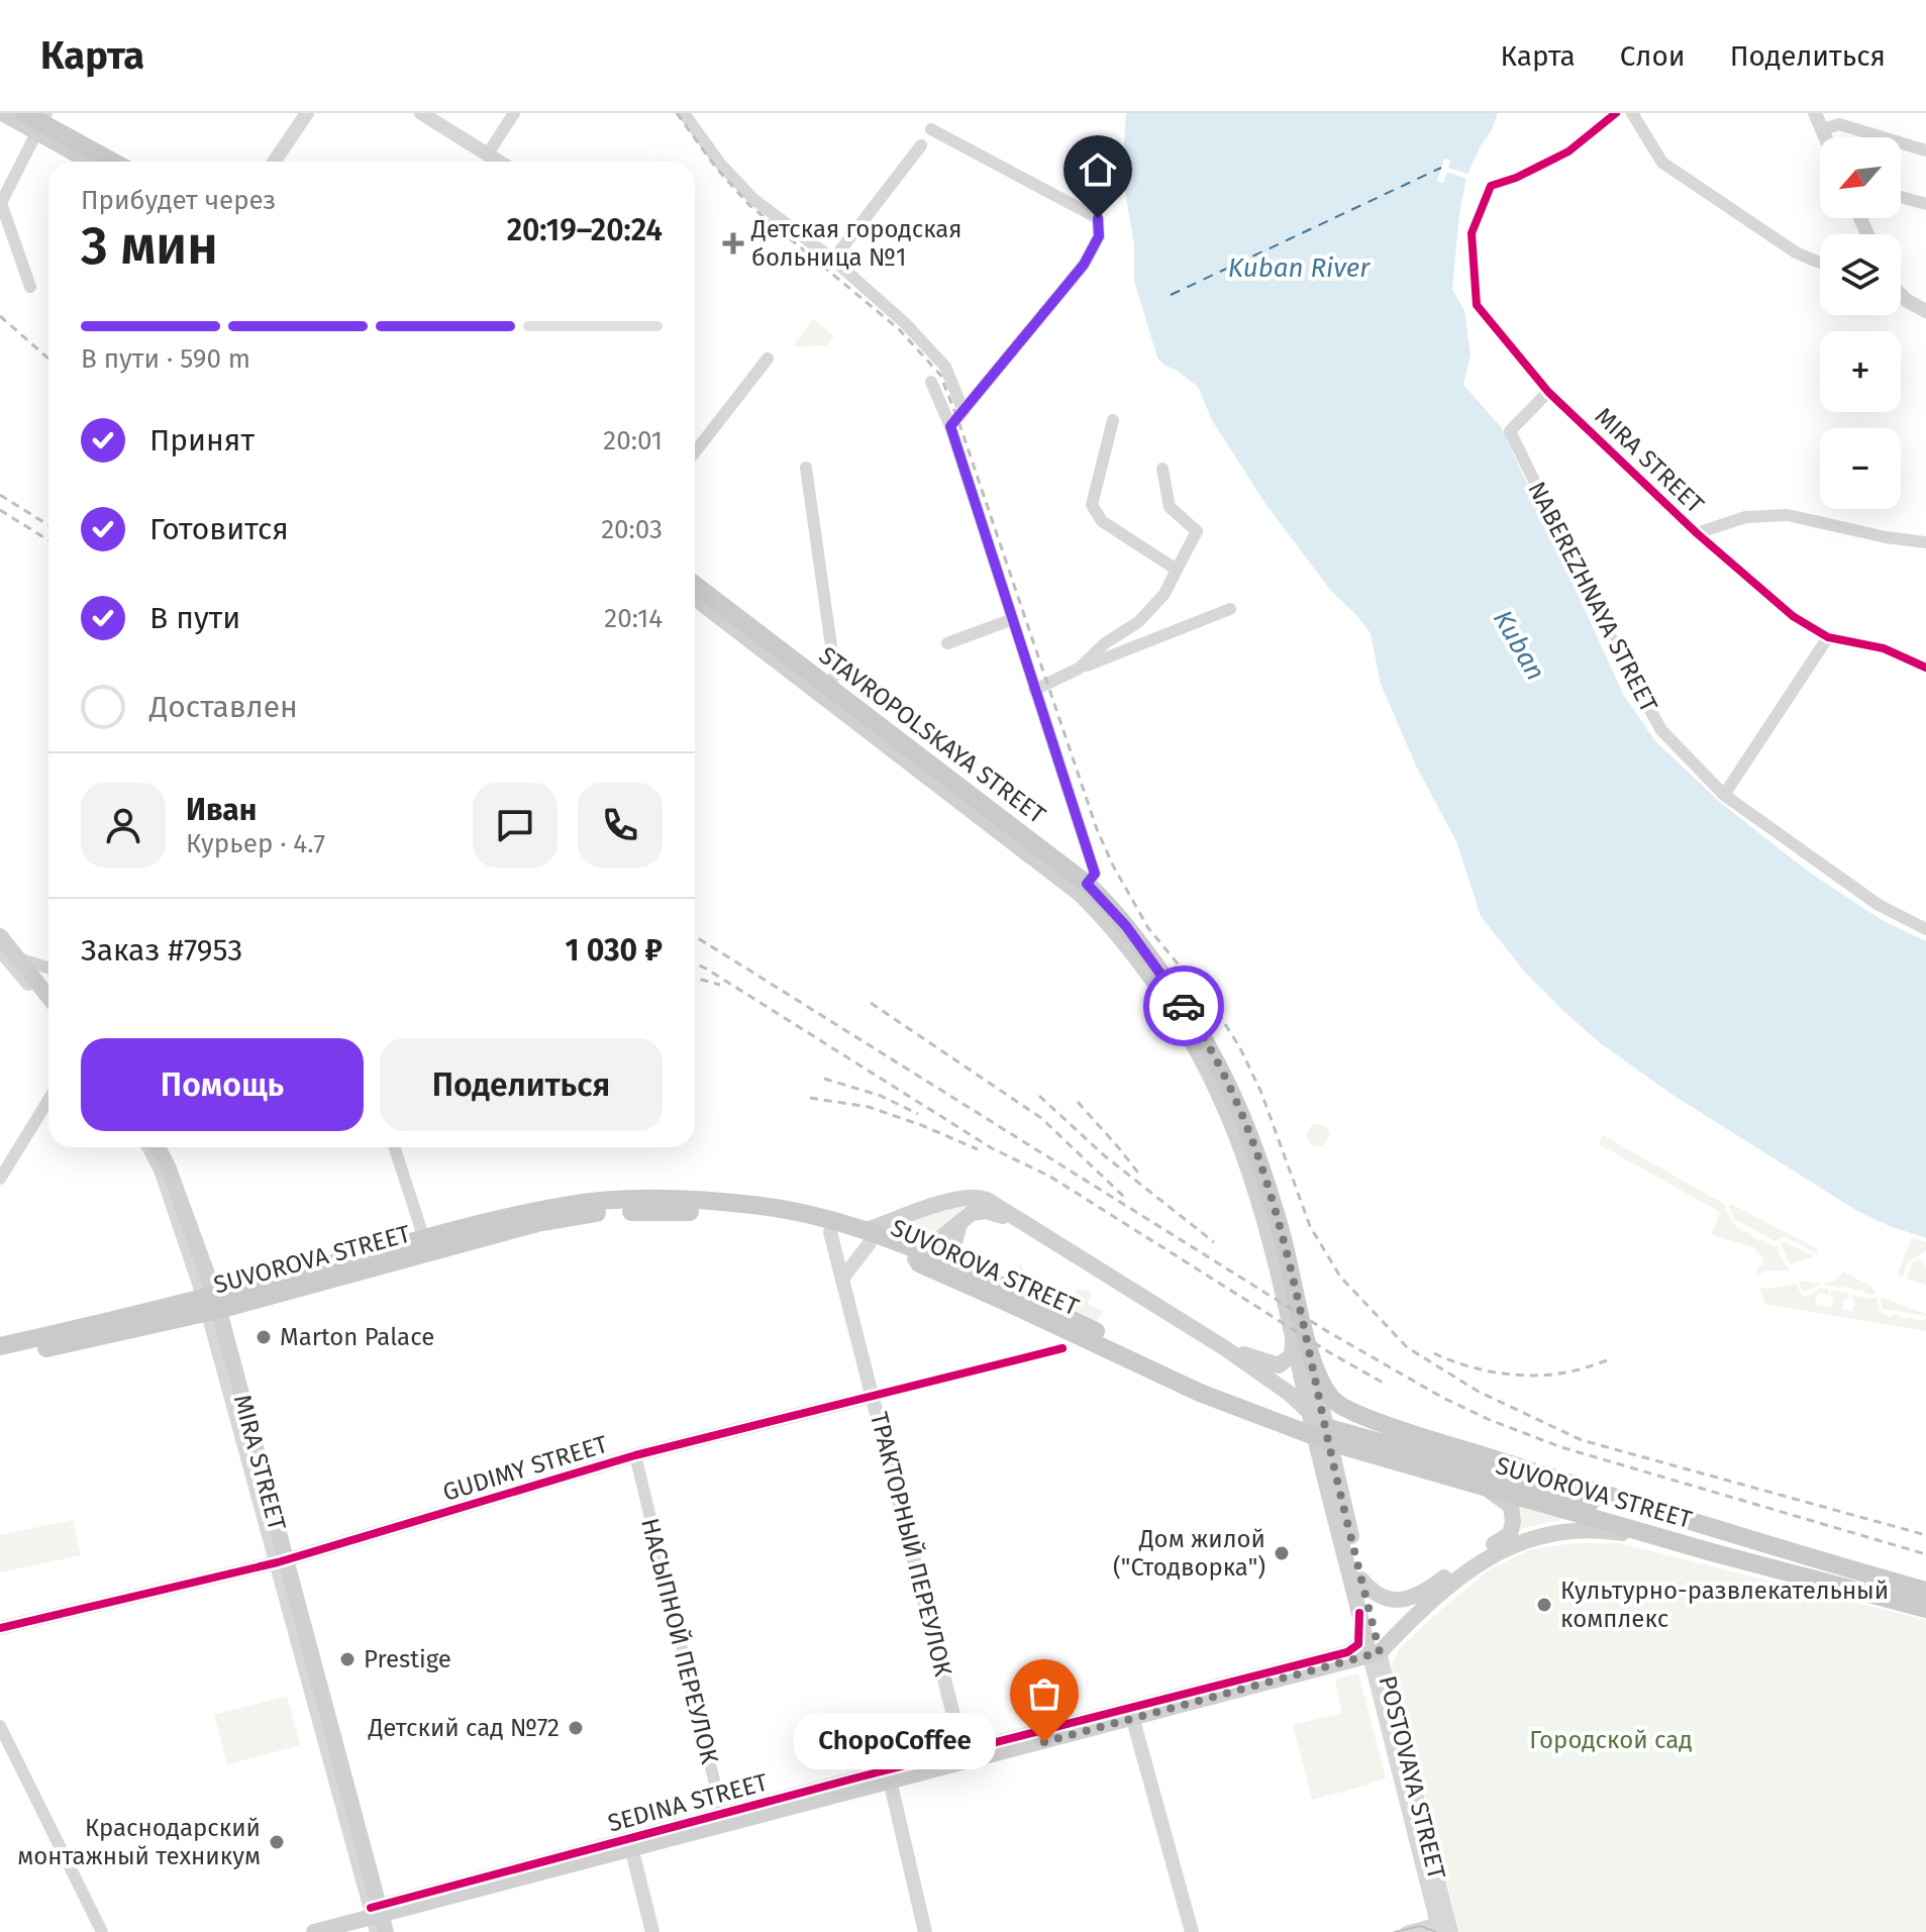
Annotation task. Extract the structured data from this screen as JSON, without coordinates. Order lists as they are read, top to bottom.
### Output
{
  "streets": {
    "main road": [
      "MIRA STREET",
      "STAVROPOLSKAYA STREET",
      "SUVOROVA STREET",
      "POSTOVAYA STREET",
      "SEDINA STREET"
    ],
    "street": [
      "NABEREZHNAYA STREET",
      "GUDIMY STREET",
      "ТРАКТОРНЫЙ ПЕРЕУЛОК",
      "НАСЫПНОЙ ПЕРЕУЛОК"
    ]
  },
  "crossings": [
    ["MIRA STREET", "NABEREZHNAYA STREET"],
    ["MIRA STREET", "SUVOROVA STREET"],
    ["MIRA STREET", "GUDIMY STREET"],
    ["MIRA STREET", "SEDINA STREET"],
    ["STAVROPOLSKAYA STREET", "SUVOROVA STREET"],
    ["STAVROPOLSKAYA STREET", "POSTOVAYA STREET"],
    ["SUVOROVA STREET", "ТРАКТОРНЫЙ ПЕРЕУЛОК"],
    ["GUDIMY STREET", "ТРАКТОРНЫЙ ПЕРЕУЛОК"],
    ["GUDIMY STREET", "НАСЫПНОЙ ПЕРЕУЛОК"],
    ["ТРАКТОРНЫЙ ПЕРЕУЛОК", "SEDINA STREET"],
    ["НАСЫПНОЙ ПЕРЕУЛОК", "SEDINA STREET"],
    ["POSTOVAYA STREET", "SEDINA STREET"]
  ],
  "water": ["Kuban River", "Kuban"],
  "parks": ["Городской сад"],
  "places": {
    "health": ["Детская городская больница №1"],
    "other": [
      "Marton Palace",
      "Дом жилой (\"Стодворка\")",
      "Культурно-развлекательный комплекс",
      "Prestige",
      "Детский сад №72",
      "ChopoCoffee",
      "Краснодарский монтажный техникум"
    ]
  },
  "north": "bottom left",
  "page": {
    "header": "Карта",
    "nav": ["Карта", "Слои", "Поделиться"],
    "map_buttons": ["+", "−"],
    "heading": ["3 мин", "Прибудет через", "20:19–20:24"],
    "panel": [
      "Иван",
      "Курьер · 4.7",
      "Заказ #7953",
      "1 030 ₽"
    ],
    "bar": "В пути · 590 m",
    "list": [
      ["Принят", "20:01"],
      ["Готовится", "20:03"],
      ["В пути", "20:14"],
      "Доставлен"
    ],
    "buttons": ["Помощь", "Поделиться"],
    "bubble": "ChopoCoffee"
  }
}
